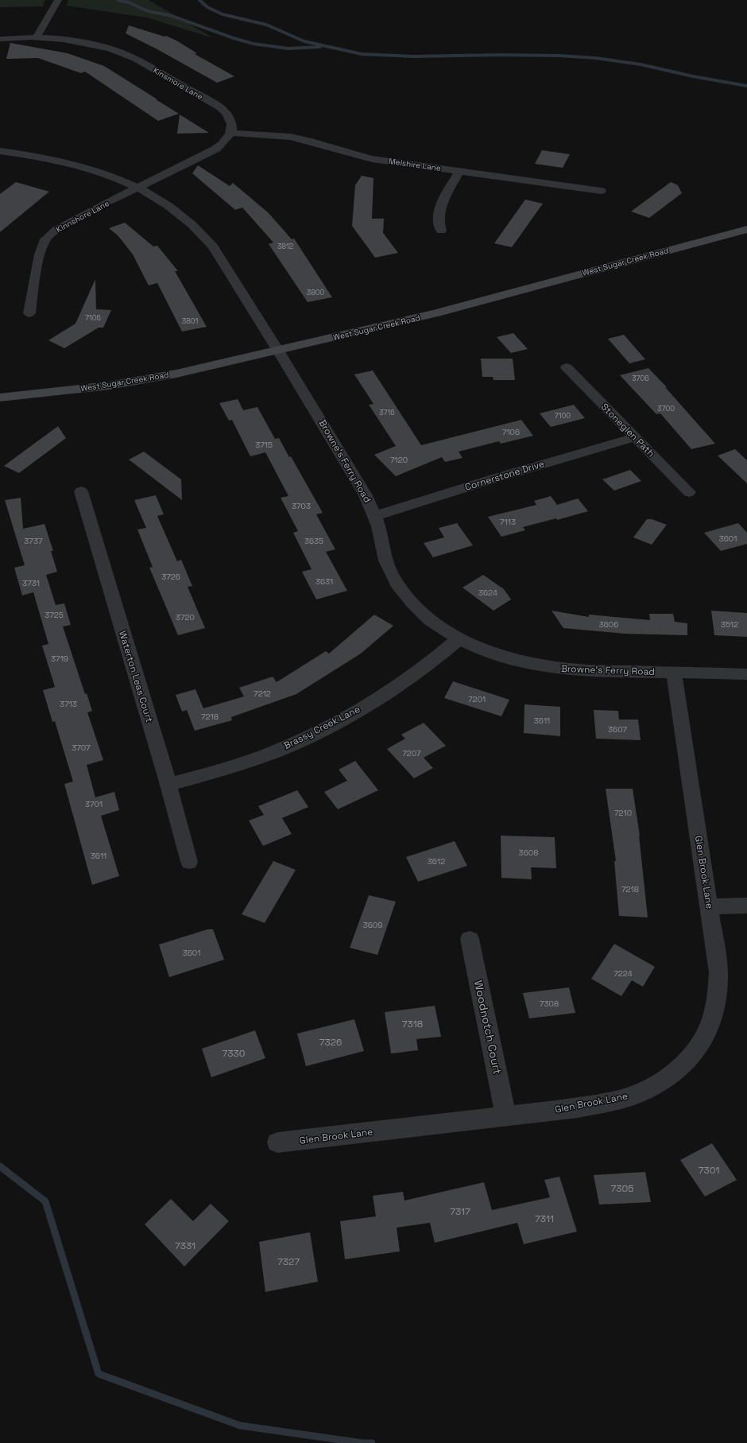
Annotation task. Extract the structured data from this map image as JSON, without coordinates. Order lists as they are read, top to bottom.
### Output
{
  "streets": {
    "main road": ["West Sugar Creek Road"],
    "street": [
      "Kinsmore Lane",
      "Melshire Lane",
      "Kinnshore Lane",
      "Stoneglen Path",
      "Browne's Ferry Road",
      "Cornerstone Drive",
      "Waterton Leas Court",
      "Brassy Creek Lane",
      "Glen Brook Lane",
      "Woodnotch Court"
    ]
  },
  "crossings": [
    ["Kinsmore Lane", "Melshire Lane"],
    ["Kinnshore Lane", "Browne's Ferry Road"],
    ["West Sugar Creek Road", "Browne's Ferry Road"],
    ["Stoneglen Path", "Cornerstone Drive"],
    ["Browne's Ferry Road", "Cornerstone Drive"],
    ["Browne's Ferry Road", "Brassy Creek Lane"],
    ["Browne's Ferry Road", "Glen Brook Lane"],
    ["Waterton Leas Court", "Brassy Creek Lane"],
    ["Glen Brook Lane", "Woodnotch Court"]
  ],
  "house_numbers": [
    "3812",
    "3800",
    "7106",
    "3801",
    "3706",
    "3700",
    "3716",
    "7100",
    "7106",
    "3715",
    "7120",
    "3703",
    "7113",
    "3601",
    "3737",
    "3635",
    "3726",
    "3631",
    "3731",
    "3624",
    "3725",
    "3720",
    "3606",
    "3512",
    "3719",
    "7212",
    "7201",
    "3713",
    "7218",
    "3611",
    "3607",
    "3707",
    "7207",
    "3701",
    "7210",
    "3608",
    "3611",
    "3612",
    "7218",
    "3609",
    "3601",
    "7224",
    "7308",
    "7318",
    "7326",
    "7330",
    "7301",
    "7305",
    "7317",
    "7311",
    "7331",
    "7327"
  ]
}
